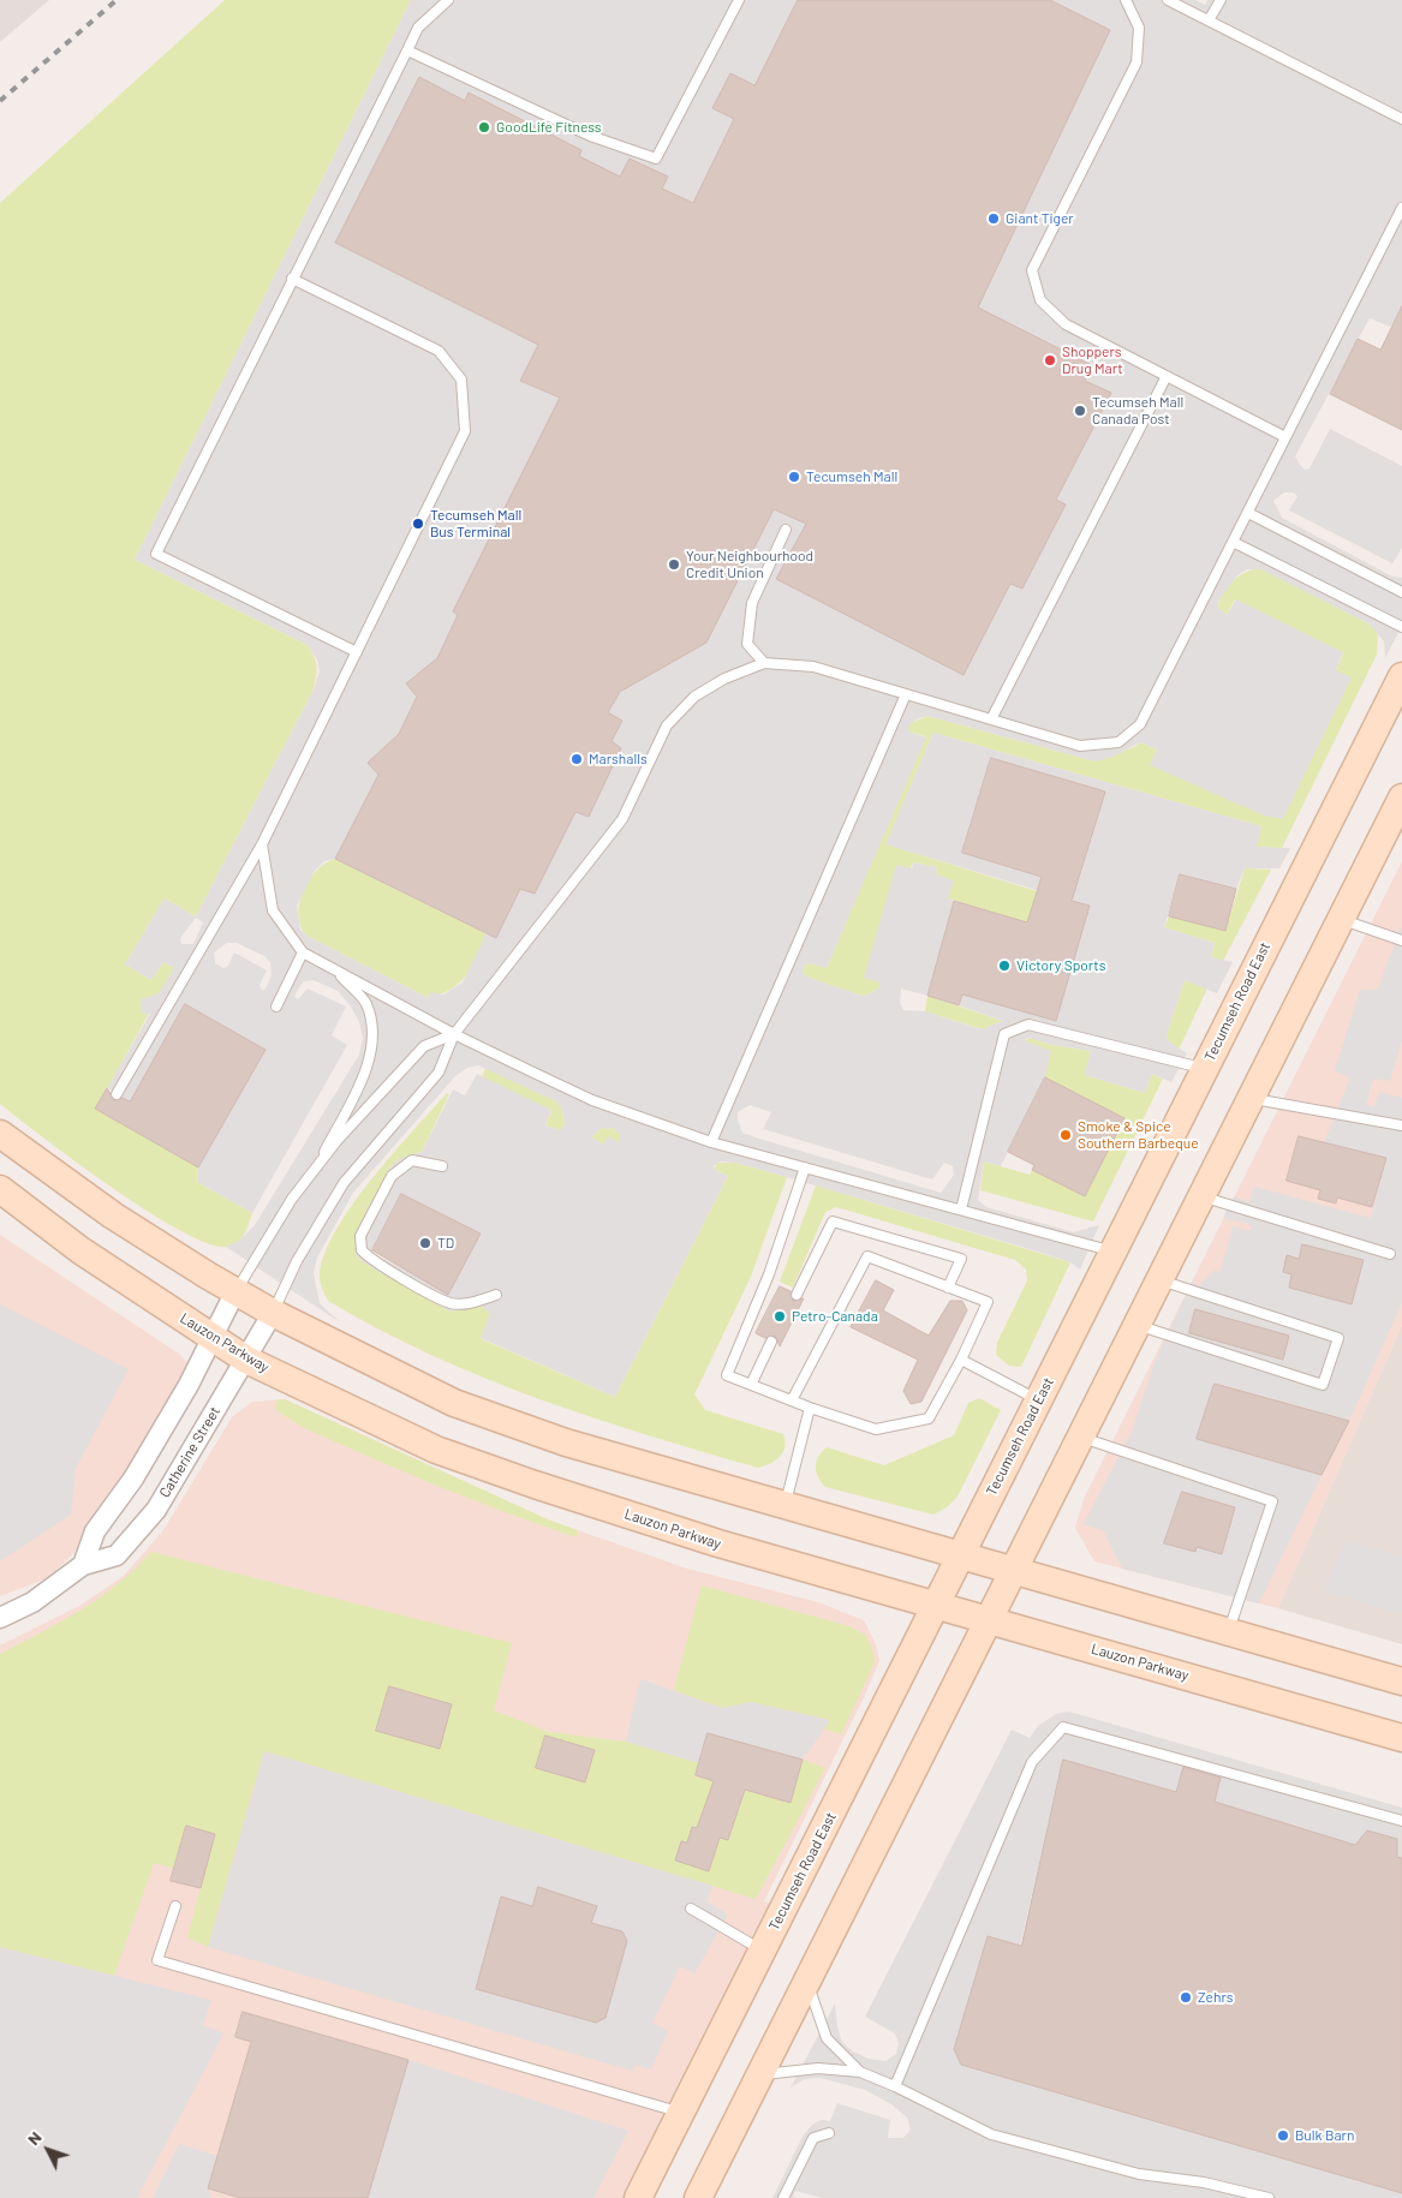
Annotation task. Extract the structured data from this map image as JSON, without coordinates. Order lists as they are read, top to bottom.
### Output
{
  "streets": {
    "main road": ["Tecumseh Road East", "Lauzon Parkway"],
    "street": ["Catherine Street"]
  },
  "crossings": [
    ["Tecumseh Road East", "Lauzon Parkway"],
    ["Lauzon Parkway", "Catherine Street"]
  ],
  "places": [
    "GoodLife Fitness",
    "Giant Tiger",
    "Shoppers Drug Mart",
    "Tecumseh Mall Canada Post",
    "Tecumseh Mall",
    "Tecumseh Mall Bus Terminal",
    "Your Neighbourhood Credit Union",
    "Marshalls",
    "Victory Sports",
    "Smoke & Spice Southern Barbeque",
    "TD",
    "Petro-Canada",
    "Zehrs",
    "Bulk Barn"
  ],
  "north": "top left"
}
